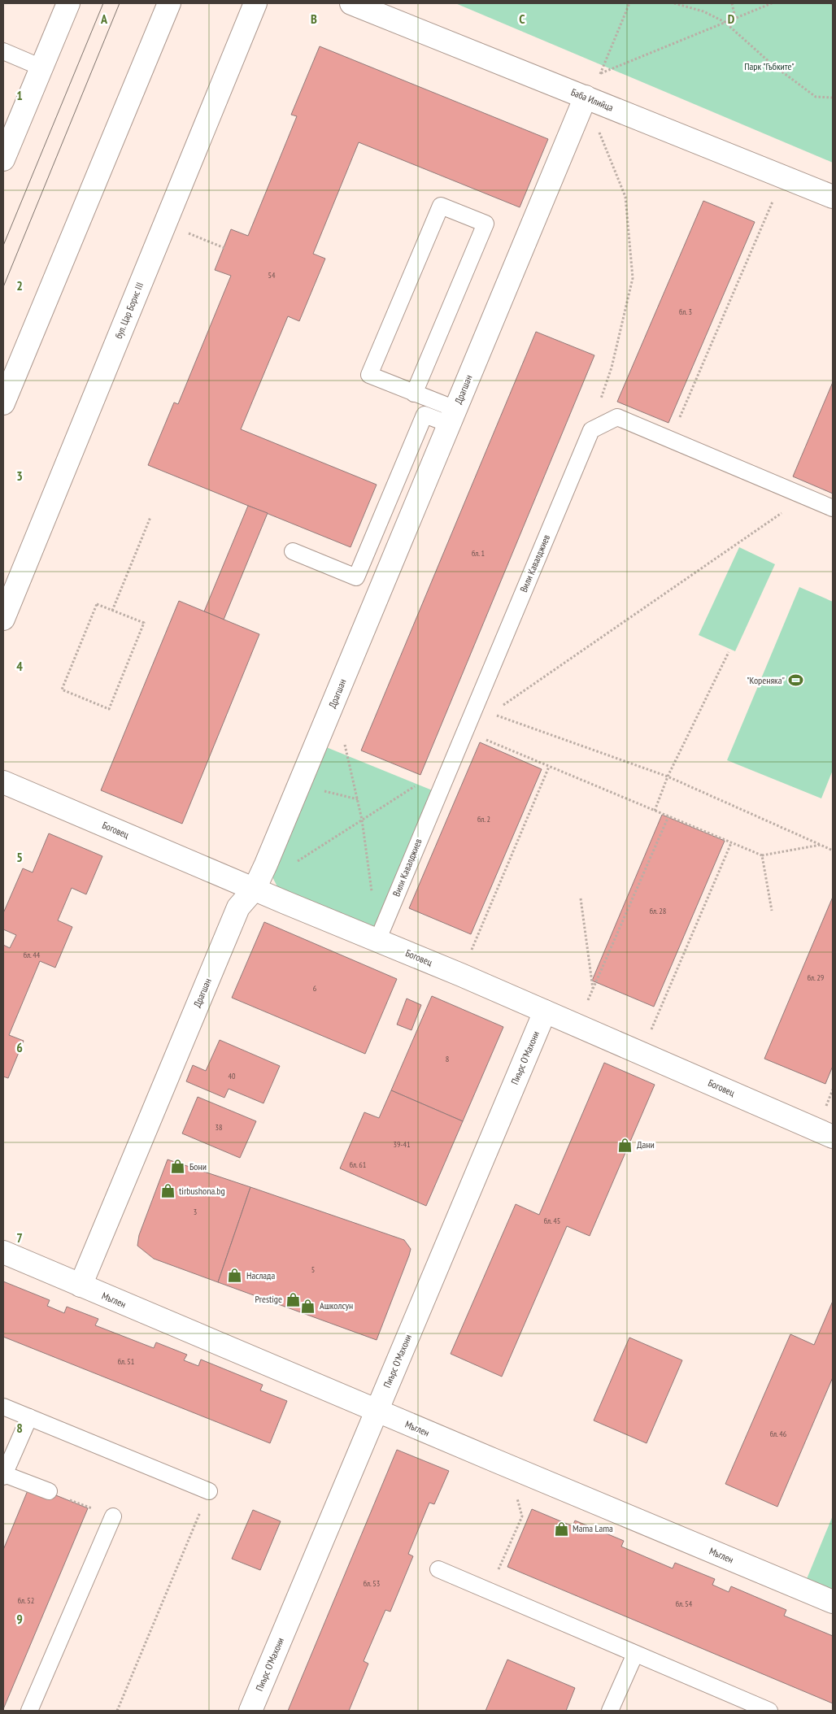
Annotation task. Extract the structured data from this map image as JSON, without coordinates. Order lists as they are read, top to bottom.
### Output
{
  "streets": {
    "street": [
      "Баба Илийца",
      "бул. Цар Борис III",
      "Драгшан",
      "Боговец",
      "Пиърс О'Махони",
      "Мъглен"
    ],
    "lane": ["Вили Кавалджиев"]
  },
  "crossings": [
    ["Баба Илийца", "Драгшан"],
    ["Драгшан", "Боговец"],
    ["Драгшан", "Мъглен"],
    ["Вили Кавалджиев", "Боговец"],
    ["Боговец", "Пиърс О'Махони"],
    ["Пиърс О'Махони", "Мъглен"]
  ],
  "parks": ["Парк \"Гъбките\""],
  "places": {
    "sports": ["\"Кореняка\""],
    "shop": [
      "Дани",
      "Бони",
      "tirbushona.bg",
      "Наслада",
      "Prestige",
      "Ашколсун",
      "Mama Lama"
    ]
  },
  "house_numbers": [
    "54",
    "бл. 3",
    "бл. 1",
    "бл. 2",
    "бл. 28",
    "бл. 44",
    "бл. 29",
    "6",
    "8",
    "40",
    "38",
    "39-41",
    "бл. 61",
    "3",
    "бл. 45",
    "5",
    "бл. 51",
    "бл. 46",
    "бл. 53",
    "бл. 52",
    "бл. 54"
  ],
  "grid": {
    "columns": [
      "A",
      "B",
      "C",
      "D"
    ],
    "rows": [
      "1",
      "2",
      "3",
      "4",
      "5",
      "6",
      "7",
      "8",
      "9"
    ]
  }
}
